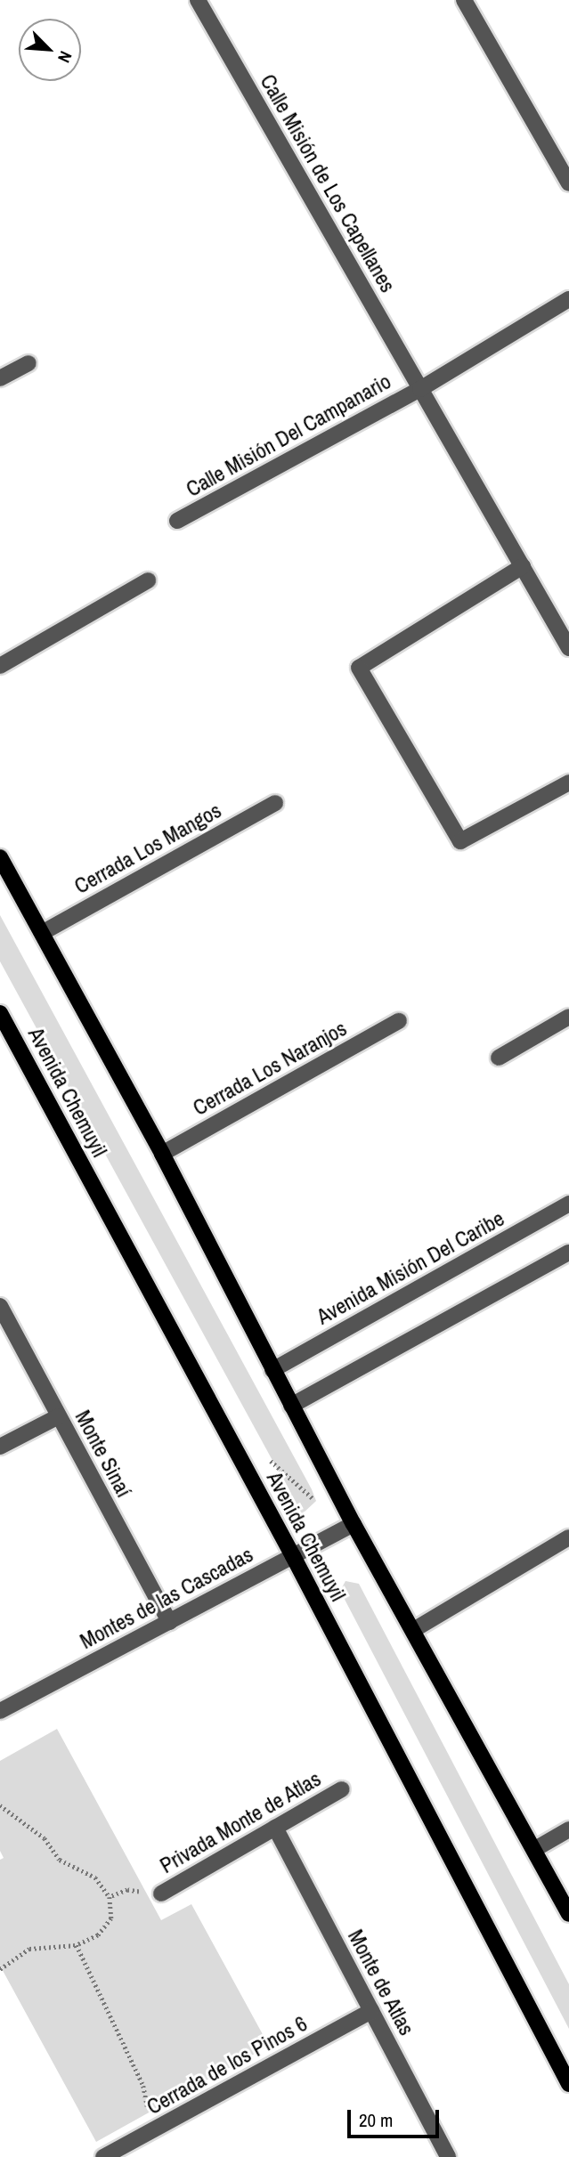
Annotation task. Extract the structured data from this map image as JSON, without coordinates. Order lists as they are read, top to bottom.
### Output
{
  "streets": {
    "main road": ["Avenida Chemuyil"],
    "street": [
      "Calle Misión de Los Capellanes",
      "Calle Misión Del Campanario",
      "Cerrada Los Mangos",
      "Cerrada Los Naranjos",
      "Avenida Misión Del Caribe",
      "Monte Sinaí",
      "Montes de las Cascadas",
      "Privada Monte de Atlas",
      "Monte de Atlas",
      "Cerrada de los Pinos 6"
    ]
  },
  "crossings": [
    ["Calle Misión de Los Capellanes", "Calle Misión Del Campanario"],
    ["Avenida Chemuyil", "Montes de las Cascadas"],
    ["Monte Sinaí", "Montes de las Cascadas"],
    ["Privada Monte de Atlas", "Monte de Atlas"],
    ["Monte de Atlas", "Cerrada de los Pinos 6"]
  ],
  "scale_bar": "20 m",
  "north": "bottom right"
}
